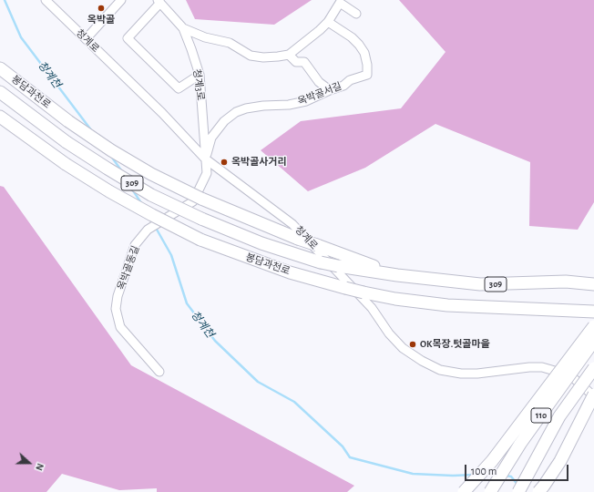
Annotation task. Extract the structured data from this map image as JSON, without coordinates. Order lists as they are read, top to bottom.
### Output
{
  "streets": {
    "highway": ["봉담과천로", "309", "110"],
    "street": [
      "청계로",
      "청계3로",
      "옥박골서길",
      "옥박골동길"
    ]
  },
  "crossings": [
    ["청계로", "청계3로"],
    ["청계로", "옥박골서길"],
    ["청계3로", "옥박골서길"],
    ["봉담과천로", "옥박골동길"]
  ],
  "water": ["청계천"],
  "places": ["옥박골", "옥박골사거리", "OK목장.텃골마을"],
  "scale_bar": "100 m",
  "north": "right"
}
